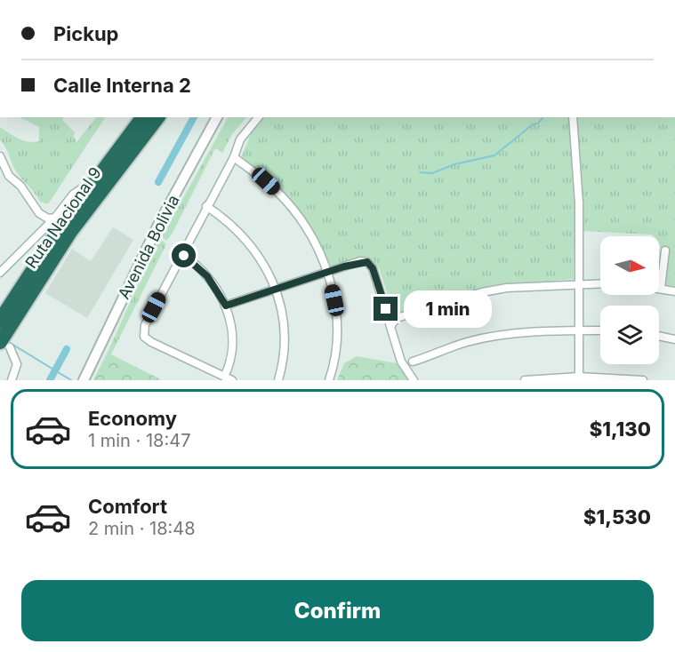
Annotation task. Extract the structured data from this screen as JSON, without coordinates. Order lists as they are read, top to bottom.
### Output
{
  "streets": {
    "highway": ["Ruta Nacional 9"],
    "street": ["Avenida Bolivia"]
  },
  "north": "right",
  "page": {
    "banner": ["Pickup", "Calle Interna 2"],
    "bubble": "1 min",
    "list": [
      {
        "name": "Economy",
        "note": "1 min · 18:47",
        "value": "$1,130"
      },
      {
        "name": "Comfort",
        "note": "2 min · 18:48",
        "value": "$1,530"
      }
    ],
    "buttons": "Confirm"
  }
}
